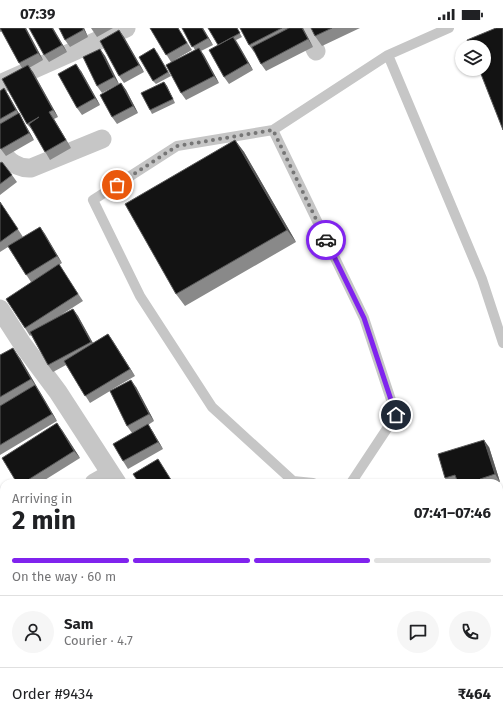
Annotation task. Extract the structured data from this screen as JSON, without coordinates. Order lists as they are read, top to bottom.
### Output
{
  "page": {
    "status": "07:39",
    "heading": ["2 min", "Arriving in", "07:41–07:46"],
    "panel": [
      "Sam",
      "Courier · 4.7",
      "Order #9434",
      "₹464"
    ],
    "bar": "On the way · 60 m"
  }
}
